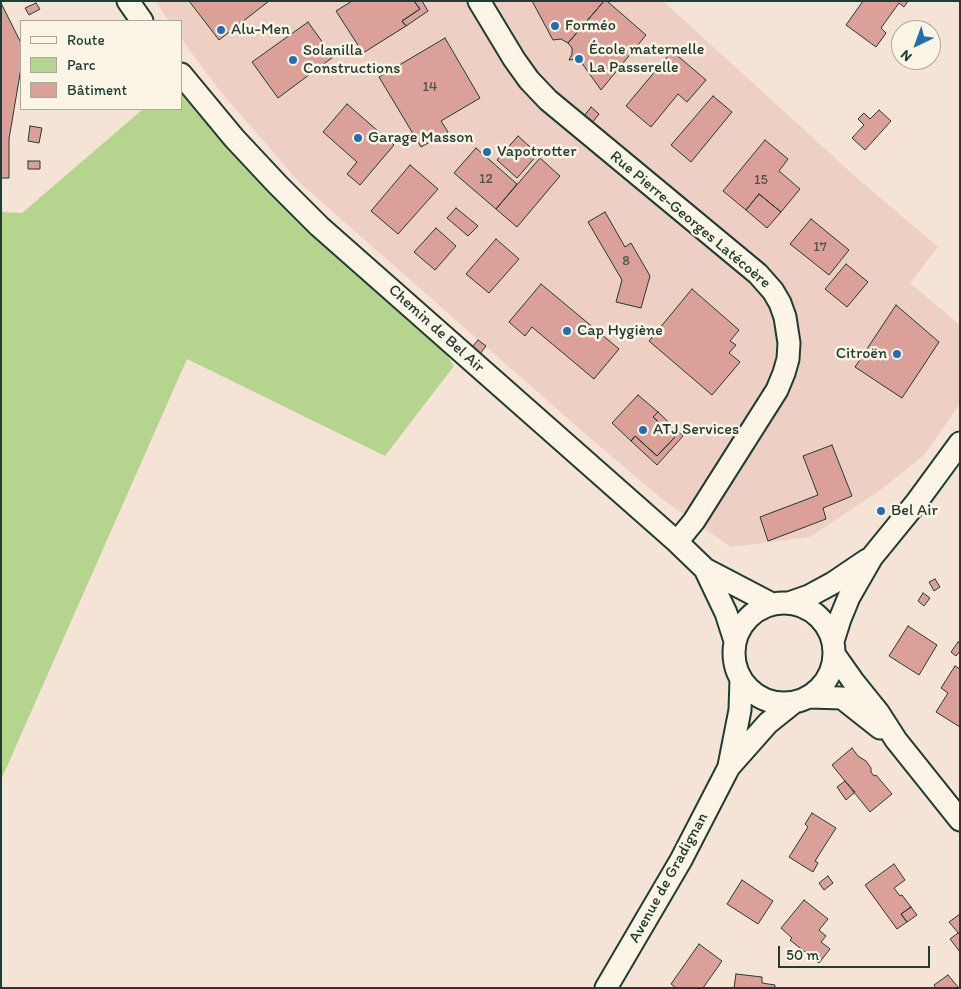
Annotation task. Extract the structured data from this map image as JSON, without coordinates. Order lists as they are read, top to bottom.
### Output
{
  "streets": {
    "street": ["Rue Pierre-Georges Latécoère", "Chemin de Bel Air", "Avenue de Gradignan"]
  },
  "crossings": [
    ["Rue Pierre-Georges Latécoère", "Chemin de Bel Air"],
    ["Chemin de Bel Air", "Avenue de Gradignan"]
  ],
  "places": [
    "Forméo",
    "Alu-Men",
    "École maternelle La Passerelle",
    "Solanilla Constructions",
    "Garage Masson",
    "Vapotrotter",
    "Cap Hygiène",
    "Citroën",
    "ATJ Services",
    "Bel Air"
  ],
  "house_numbers": [
    "14",
    "12",
    "15",
    "17",
    "8"
  ],
  "legend": ["Route", "Parc", "Bâtiment"],
  "scale_bar": "50 m",
  "north": "bottom left"
}
